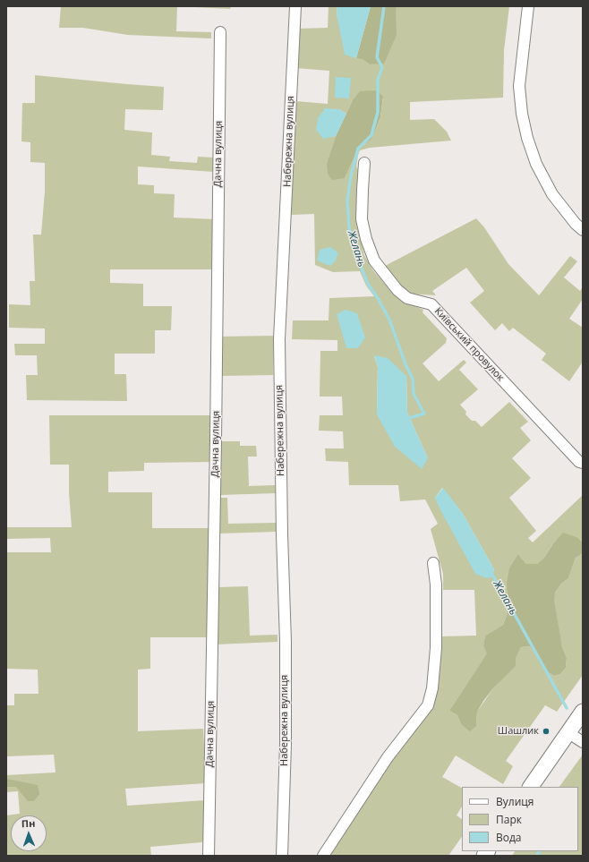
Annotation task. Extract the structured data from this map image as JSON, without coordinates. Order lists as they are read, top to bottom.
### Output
{
  "streets": {
    "street": ["Набережна вулиця", "Дачна вулиця", "Київський провулок"]
  },
  "water": ["Желань"],
  "places": ["Шашлик"],
  "legend": ["Вулиця", "Парк", "Вода"],
  "north": "top"
}
